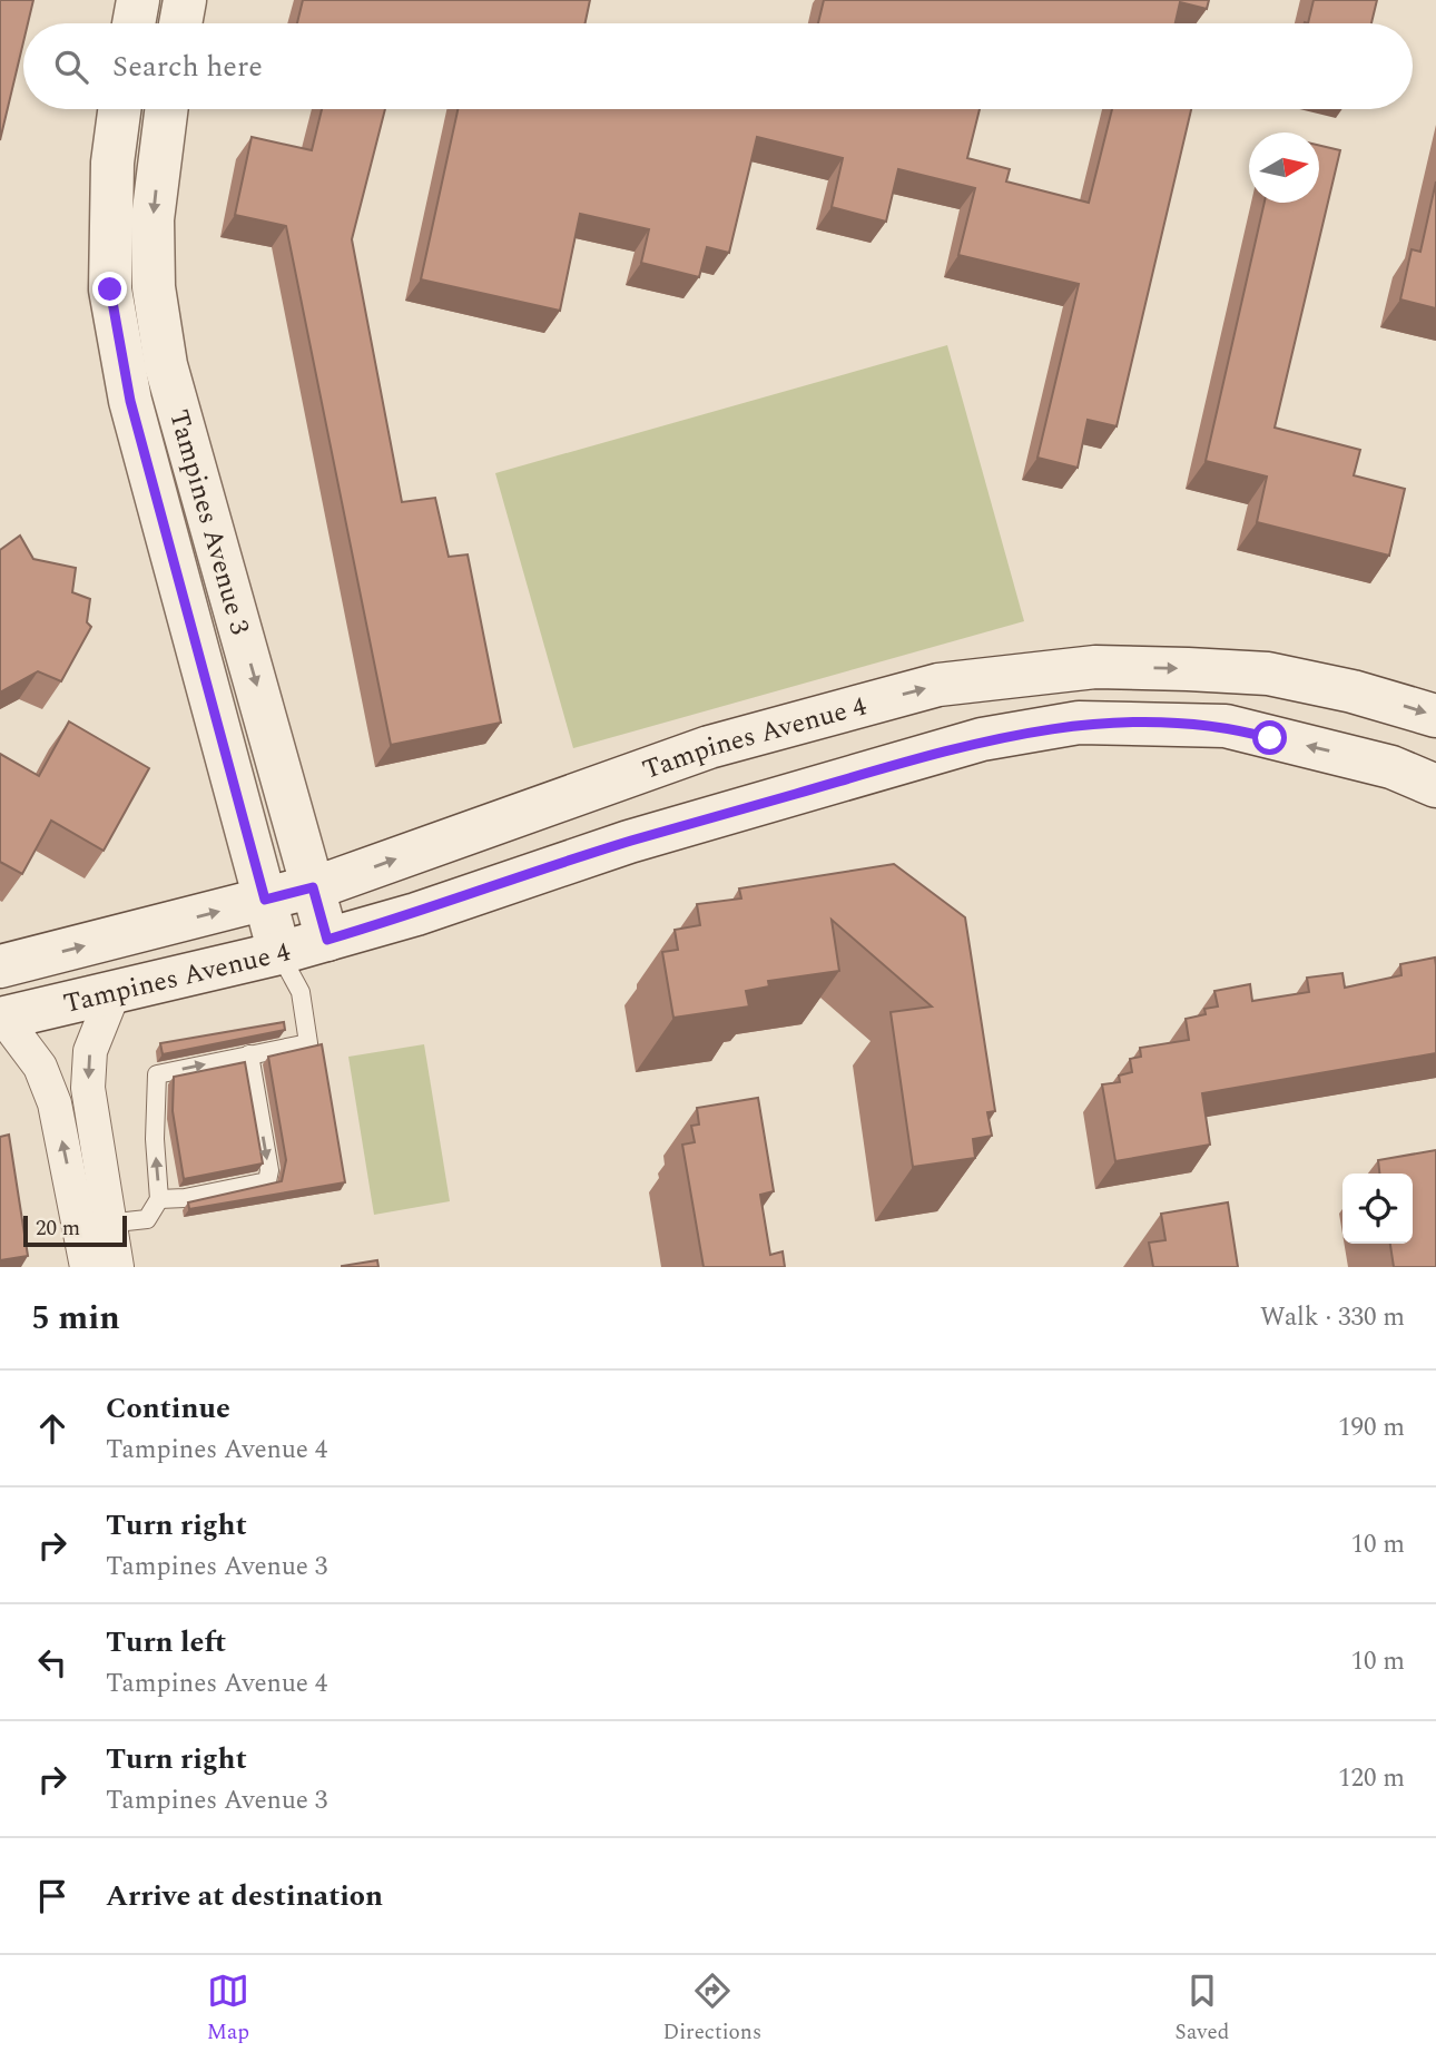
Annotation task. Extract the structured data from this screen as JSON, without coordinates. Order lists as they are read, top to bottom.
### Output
{
  "streets": {
    "main road": ["Tampines Avenue 3", "Tampines Avenue 4"]
  },
  "crossings": [
    ["Tampines Avenue 3", "Tampines Avenue 4"]
  ],
  "scale_bar": "20 m",
  "north": "right",
  "page": {
    "search": "Search here",
    "scale": "20 m",
    "heading": ["5 min", "Walk · 330 m"],
    "list": [
      ["Continue", "Tampines Avenue 4", "190 m"],
      ["Turn right", "Tampines Avenue 3", "10 m"],
      ["Turn left", "Tampines Avenue 4", "10 m"],
      ["Turn right", "Tampines Avenue 3", "120 m"],
      "Arrive at destination"
    ],
    "nav": ["Map", "Directions", "Saved"]
  }
}
